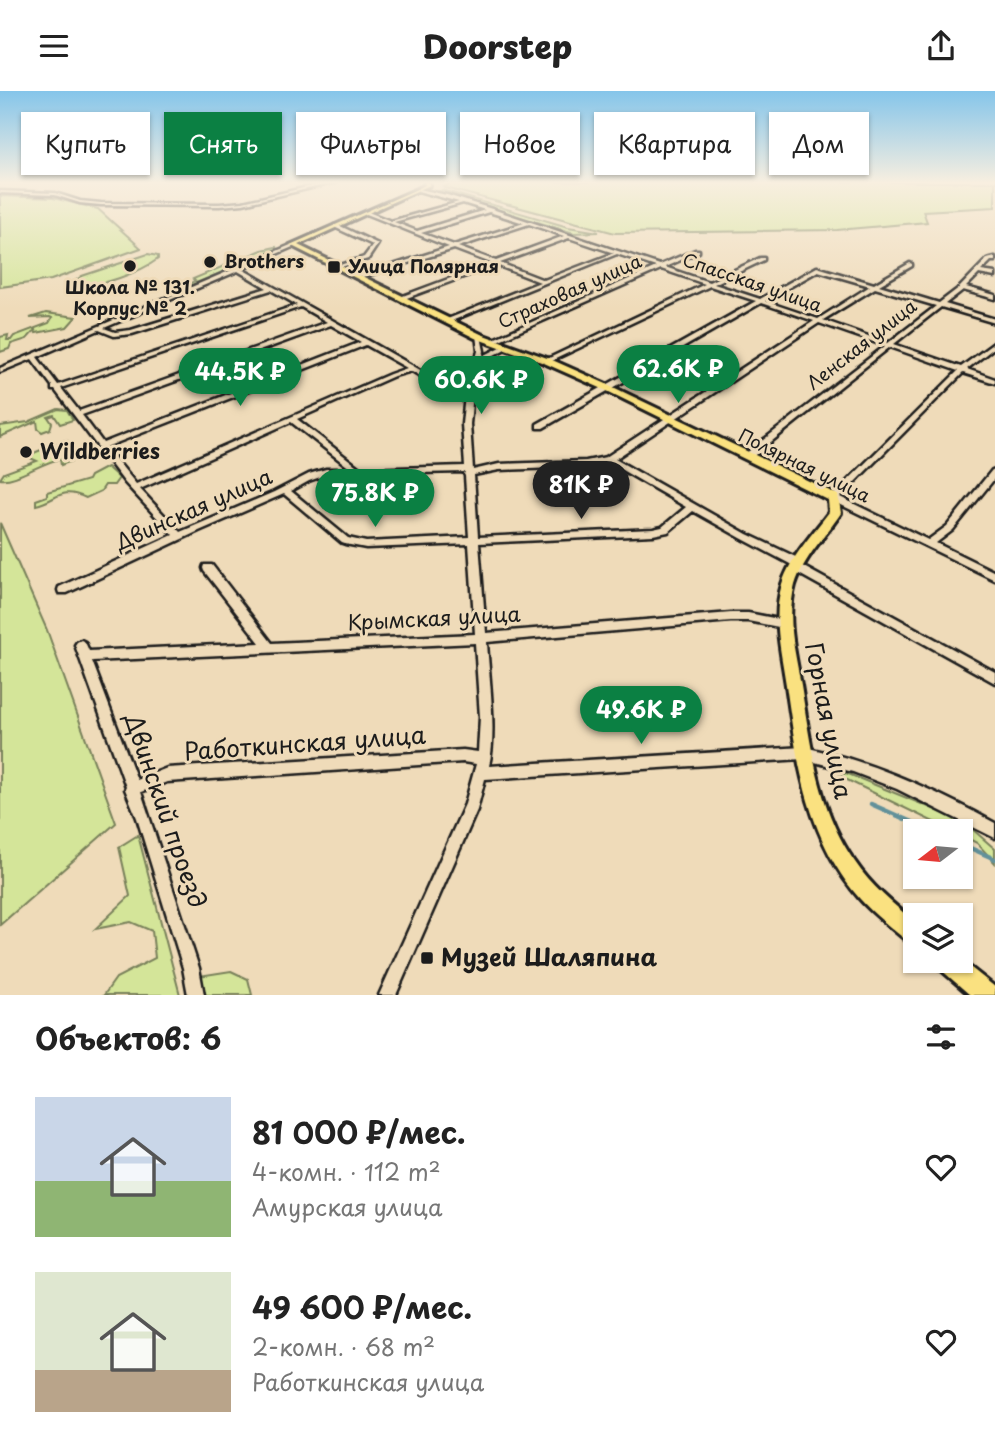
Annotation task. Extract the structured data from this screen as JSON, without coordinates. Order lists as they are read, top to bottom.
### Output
{
  "streets": {
    "main road": ["Полярная улица", "Горная улица"],
    "street": [
      "Спасская улица",
      "Страховая улица",
      "Ленская улица",
      "Двинская улица",
      "Крымская улица",
      "Работкинская улица",
      "Двинский проезд"
    ]
  },
  "crossings": [
    ["Спасская улица", "Страховая улица"],
    ["Спасская улица", "Ленская улица"],
    ["Страховая улица", "Полярная улица"],
    ["Ленская улица", "Полярная улица"],
    ["Полярная улица", "Горная улица"],
    ["Крымская улица", "Горная улица"],
    ["Крымская улица", "Двинский проезд"],
    ["Горная улица", "Работкинская улица"],
    ["Работкинская улица", "Двинский проезд"]
  ],
  "places": {
    "other": ["Brothers", "Школа № 131. Корпус № 2", "Wildberries"],
    "transit": ["Улица Полярная", "Музей Шаляпина"]
  },
  "north": "left",
  "page": {
    "header": "Doorstep",
    "chip": [
      "Купить",
      "Снять",
      "Фильтры",
      "Новое",
      "Квартира",
      "Дом"
    ],
    "price": [
      "62.6K ₽",
      "44.5K ₽",
      "60.6K ₽",
      "81K ₽",
      "75.8K ₽",
      "49.6K ₽"
    ],
    "heading": "Объектов: 6",
    "list": [
      {
        "name": "81 000 ₽/мес.",
        "note": "4-комн. · 112 m² · Амурская улица"
      },
      {
        "name": "49 600 ₽/мес.",
        "note": "2-комн. · 68 m² · Работкинская улица"
      }
    ]
  }
}
